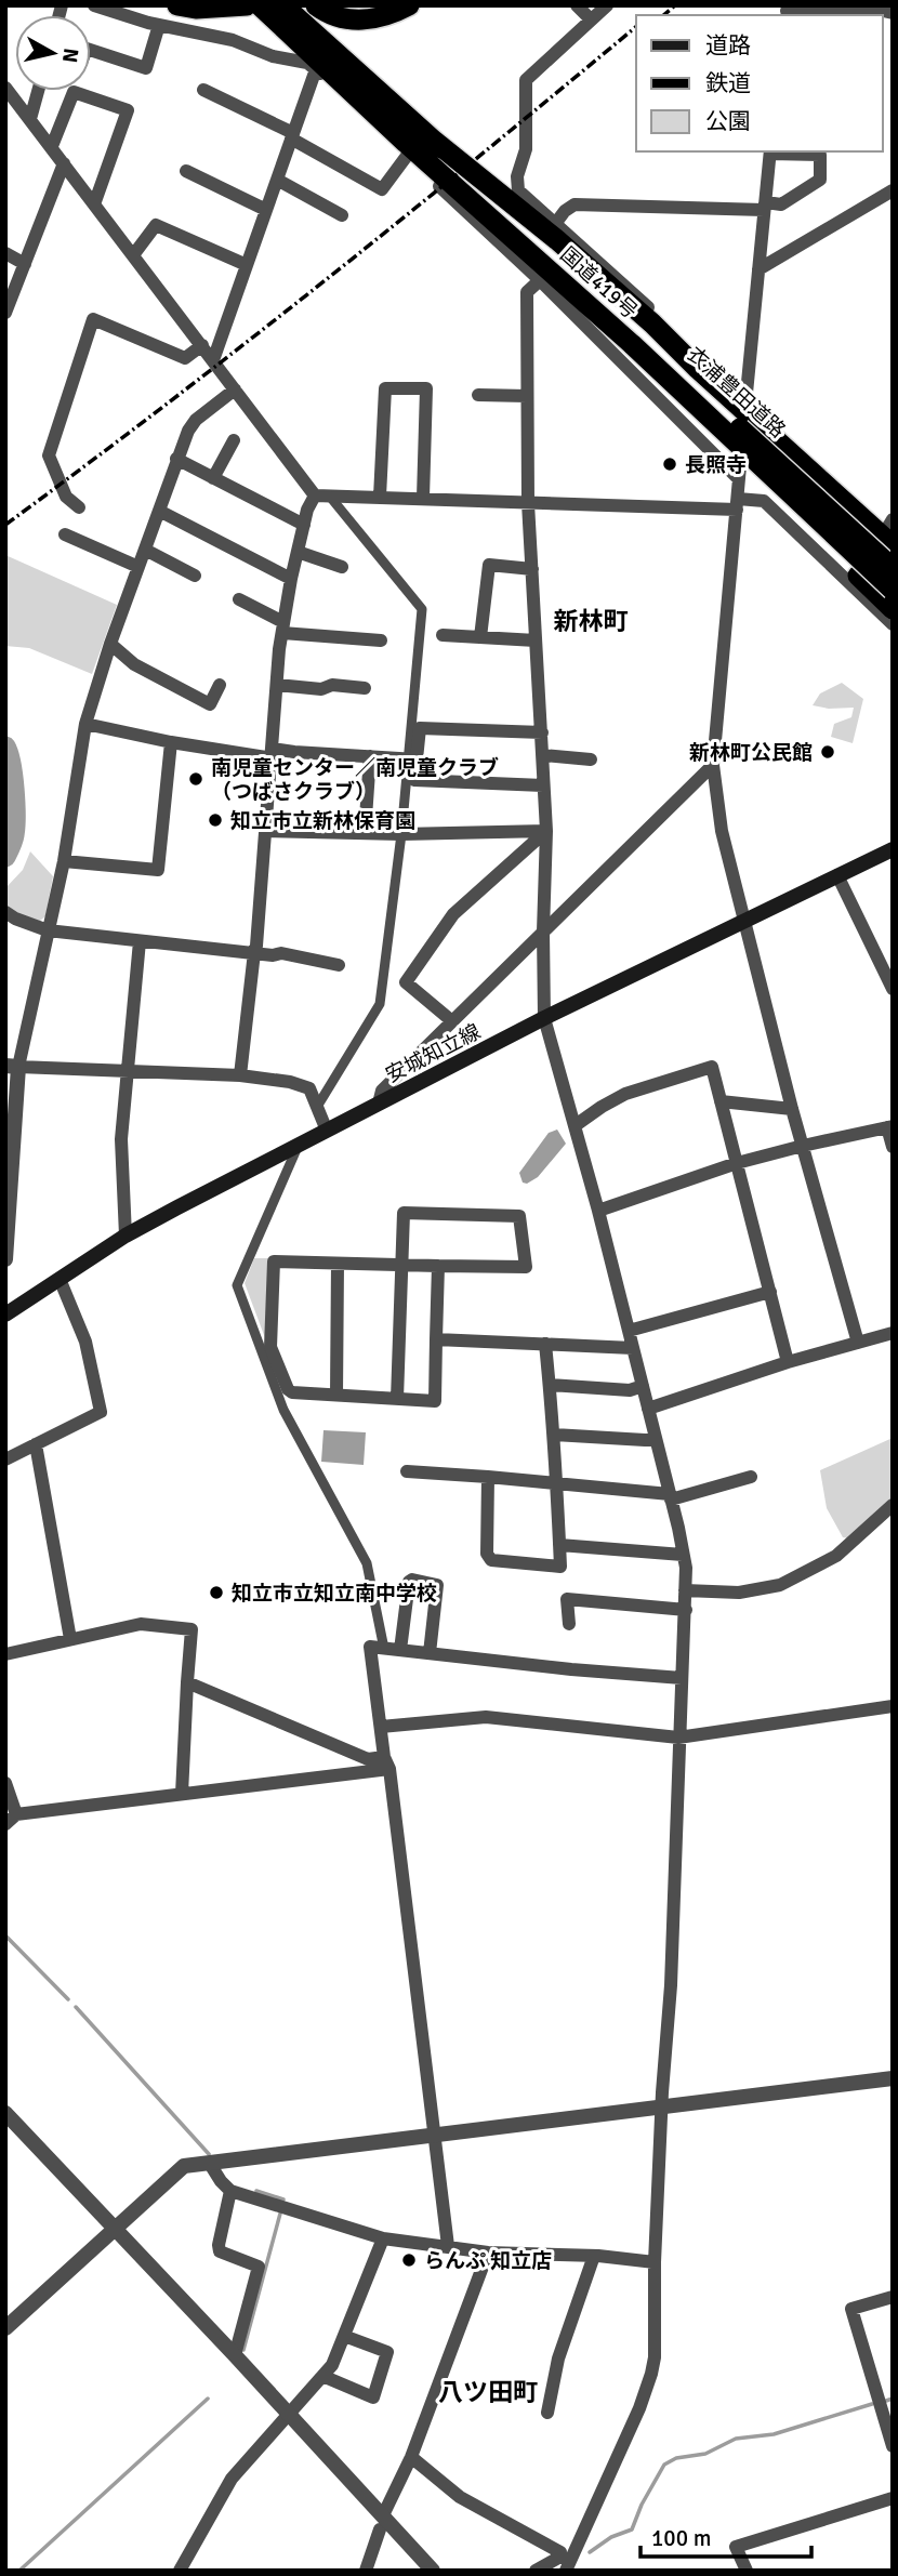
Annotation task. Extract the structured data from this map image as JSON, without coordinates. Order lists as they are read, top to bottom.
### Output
{
  "streets": {
    "highway": ["国道419号", "衣浦豊田道路"],
    "main road": ["安城知立線"]
  },
  "crossings": [
    ["国道419号", "衣浦豊田道路"]
  ],
  "districts": ["新林町", "八ツ田町"],
  "places": [
    "長照寺",
    "新林町公民館",
    "南児童センター／南児童クラブ （つばさクラブ）",
    "知立市立新林保育園",
    "知立市立知立南中学校",
    "らんぷ 知立店"
  ],
  "legend": ["道路", "鉄道", "公園"],
  "scale_bar": "100 m",
  "north": "right"
}
